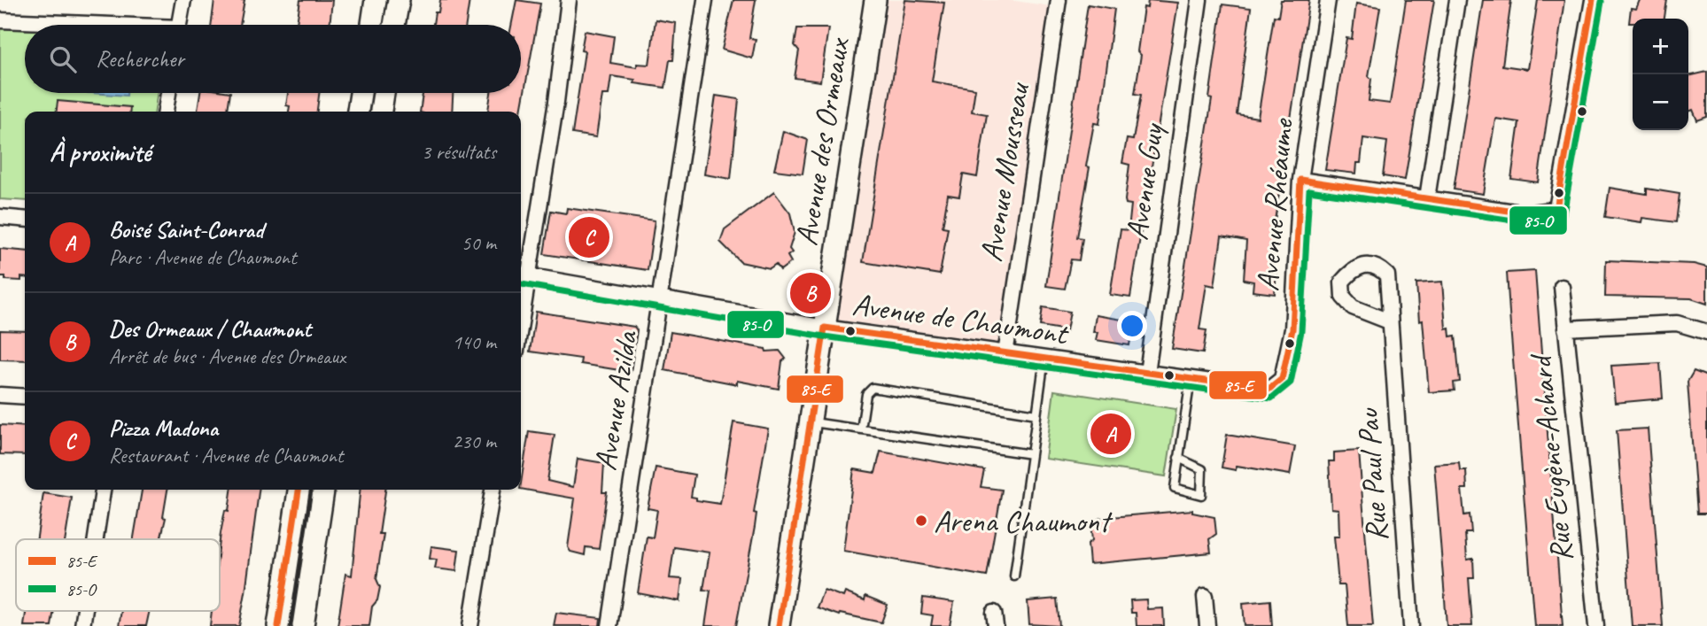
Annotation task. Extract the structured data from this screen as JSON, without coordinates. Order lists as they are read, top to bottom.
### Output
{
  "streets": {
    "street": [
      "Avenue des Ormeaux",
      "Avenue Mousseau",
      "Avenue Guy",
      "Avenue Rhéaume",
      "Avenue de Chaumont",
      "Avenue Azilda",
      "Rue Eugène-Achard",
      "Rue Paul Pau"
    ]
  },
  "crossings": [
    ["Avenue des Ormeaux", "Avenue de Chaumont"],
    ["Avenue Mousseau", "Avenue de Chaumont"],
    ["Avenue Guy", "Avenue de Chaumont"],
    ["Avenue Rhéaume", "Avenue de Chaumont"],
    ["Avenue de Chaumont", "Avenue Azilda"]
  ],
  "places": ["Arena Chaumont"],
  "lines": ["transit line 85-E", "transit line 85-O"],
  "legend": ["85-E", "85-O"],
  "page": {
    "map_buttons": ["+", "−"],
    "search": "Rechercher",
    "heading": ["À proximité", "3 résultats"],
    "list": [
      {
        "mark": "A",
        "name": "Boisé Saint-Conrad",
        "note": "Parc · Avenue de Chaumont",
        "value": "50 m"
      },
      {
        "mark": "B",
        "name": "Des Ormeaux / Chaumont",
        "note": "Arrêt de bus · Avenue des Ormeaux",
        "value": "140 m"
      },
      {
        "mark": "C",
        "name": "Pizza Madona",
        "note": "Restaurant · Avenue de Chaumont",
        "value": "230 m"
      }
    ],
    "pins": ["C", "B", "A"]
  }
}
